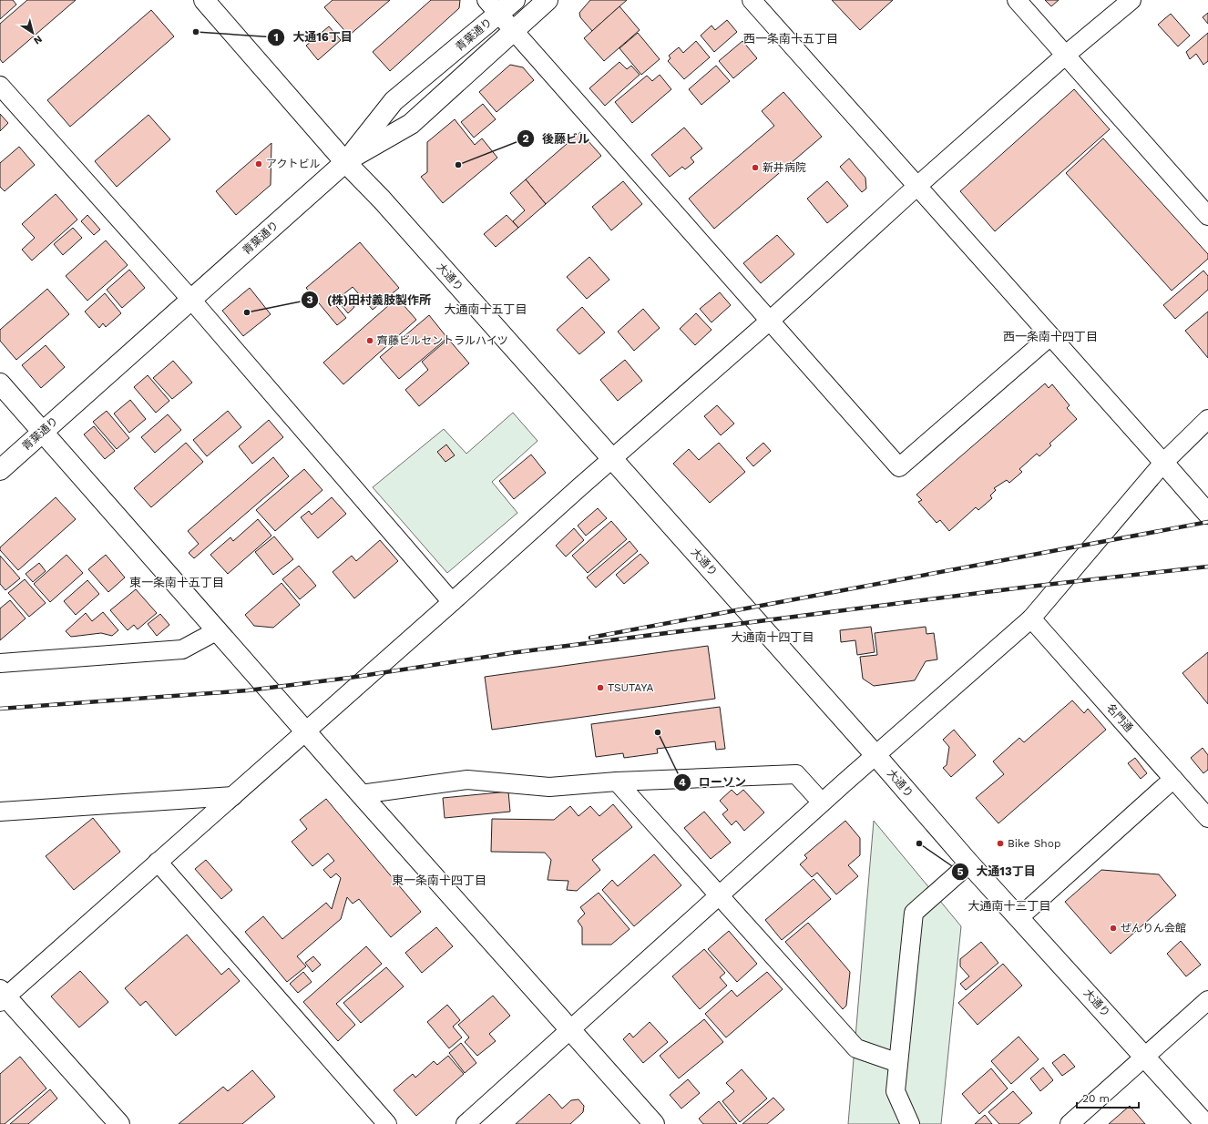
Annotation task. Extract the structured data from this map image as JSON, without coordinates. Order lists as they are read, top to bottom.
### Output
{
  "streets": {
    "main road": ["青葉通り", "大通り"],
    "street": ["名門通"]
  },
  "crossings": [
    ["青葉通り", "大通り"]
  ],
  "districts": [
    "西一条南十五丁目",
    "大通南十五丁目",
    "西一条南十四丁目",
    "東一条南十五丁目",
    "大通南十四丁目",
    "東一条南十四丁目",
    "大通南十三丁目"
  ],
  "places": [
    "大通16丁目",
    "アクトビル",
    "後藤ビル",
    "新井病院",
    "(株)田村義肢製作所",
    "齊藤ビルセントラルハイツ",
    "TSUTAYA",
    "ローソン",
    "大通13丁目",
    "Bike Shop",
    "ぜんりん会館"
  ],
  "scale_bar": "20 m",
  "north": "bottom right"
}
